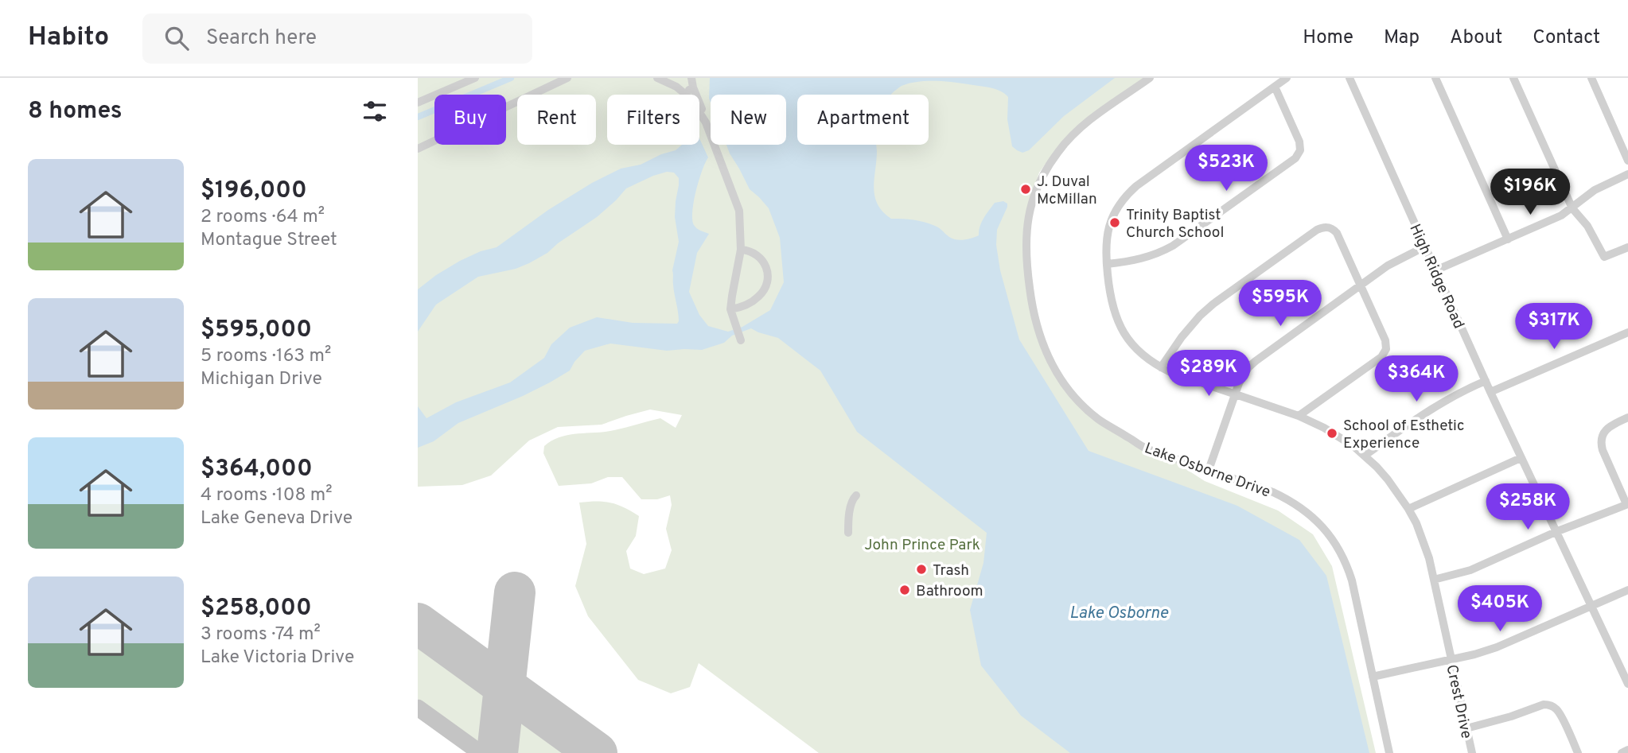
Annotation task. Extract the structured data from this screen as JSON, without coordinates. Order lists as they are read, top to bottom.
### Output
{
  "streets": {
    "street": ["High Ridge Road", "Lake Osborne Drive", "Crest Drive"]
  },
  "water": ["Lake Osborne"],
  "parks": ["John Prince Park"],
  "places": [
    "J. Duval McMillan",
    "Trinity Baptist Church School",
    "School of Esthetic Experience",
    "Trash",
    "Bathroom"
  ],
  "page": {
    "header": "Habito",
    "search": "Search here",
    "nav": [
      "Home",
      "Map",
      "About",
      "Contact"
    ],
    "heading": "8 homes",
    "chip": [
      "Buy",
      "Rent",
      "Filters",
      "New",
      "Apartment"
    ],
    "list": [
      {
        "name": "$196,000",
        "note": "2 rooms · 64 m² · Montague Street"
      },
      {
        "name": "$595,000",
        "note": "5 rooms · 163 m² · Michigan Drive"
      },
      {
        "name": "$364,000",
        "note": "4 rooms · 108 m² · Lake Geneva Drive"
      },
      {
        "name": "$258,000",
        "note": "3 rooms · 74 m² · Lake Victoria Drive"
      }
    ],
    "price": [
      "$523K",
      "$196K",
      "$595K",
      "$317K",
      "$289K",
      "$364K",
      "$258K",
      "$405K"
    ]
  }
}
